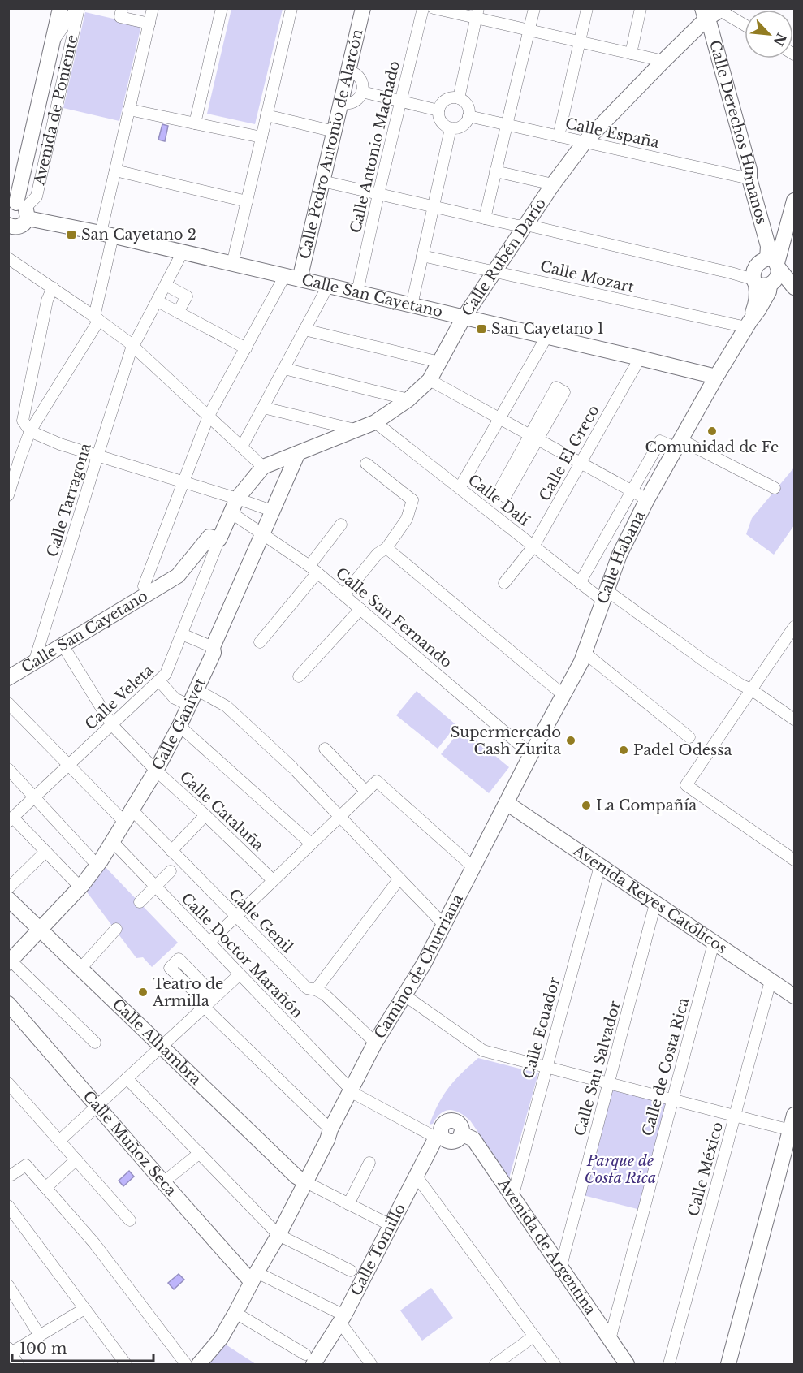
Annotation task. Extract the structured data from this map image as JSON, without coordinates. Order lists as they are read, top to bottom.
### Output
{
  "streets": {
    "street": [
      "Avenida de Poniente",
      "Calle Derechos Humanos",
      "Calle España",
      "Calle Pedro Antonio de Alarcón",
      "Calle Antonio Machado",
      "Calle Rubén Darío",
      "Calle Mozart",
      "Calle San Cayetano",
      "Calle El Greco",
      "Calle Tarragona",
      "Calle Dalí",
      "Calle Habana",
      "Calle San Fernando",
      "Calle Veleta",
      "Calle Ganivet",
      "Calle Cataluña",
      "Avenida Reyes Católicos",
      "Calle Genil",
      "Calle Doctor Marañón",
      "Camino de Churriana",
      "Calle Ecuador",
      "Calle Alhambra",
      "Calle de Costa Rica",
      "Calle San Salvador",
      "Calle Muñoz Seca",
      "Calle México",
      "Avenida de Argentina",
      "Calle Tomillo"
    ]
  },
  "crossings": [
    ["Avenida de Poniente", "Calle San Cayetano"],
    ["Calle Derechos Humanos", "Calle España"],
    ["Calle Derechos Humanos", "Calle Rubén Darío"],
    ["Calle Derechos Humanos", "Calle Habana"],
    ["Calle España", "Calle Rubén Darío"],
    ["Calle Pedro Antonio de Alarcón", "Calle San Cayetano"],
    ["Calle Antonio Machado", "Calle San Cayetano"],
    ["Calle Rubén Darío", "Calle Mozart"],
    ["Calle Rubén Darío", "Calle San Cayetano"],
    ["Calle Rubén Darío", "Calle Dalí"],
    ["Calle Rubén Darío", "Calle Ganivet"],
    ["Calle Mozart", "Calle Habana"],
    ["Calle San Cayetano", "Calle El Greco"],
    ["Calle San Cayetano", "Calle Tarragona"],
    ["Calle San Cayetano", "Calle Habana"],
    ["Calle San Cayetano", "Calle Cataluña"],
    ["Calle El Greco", "Calle Dalí"],
    ["Calle Dalí", "Calle Habana"],
    ["Calle Habana", "Calle San Fernando"],
    ["Calle Habana", "Avenida Reyes Católicos"],
    ["Calle Habana", "Camino de Churriana"],
    ["Calle San Fernando", "Calle Ganivet"],
    ["Calle Veleta", "Calle Cataluña"],
    ["Calle Veleta", "Calle Genil"],
    ["Calle Ganivet", "Calle Cataluña"],
    ["Calle Ganivet", "Calle Genil"],
    ["Calle Ganivet", "Calle Doctor Marañón"],
    ["Calle Ganivet", "Calle Alhambra"],
    ["Avenida Reyes Católicos", "Camino de Churriana"],
    ["Avenida Reyes Católicos", "Calle Ecuador"],
    ["Avenida Reyes Católicos", "Calle de Costa Rica"],
    ["Avenida Reyes Católicos", "Calle San Salvador"],
    ["Avenida Reyes Católicos", "Calle México"],
    ["Calle Genil", "Camino de Churriana"],
    ["Calle Doctor Marañón", "Camino de Churriana"],
    ["Calle Doctor Marañón", "Avenida de Argentina"],
    ["Calle Doctor Marañón", "Calle Tomillo"],
    ["Camino de Churriana", "Calle Alhambra"],
    ["Camino de Churriana", "Calle Muñoz Seca"],
    ["Calle Ecuador", "Avenida de Argentina"],
    ["Calle de Costa Rica", "Avenida de Argentina"],
    ["Calle San Salvador", "Avenida de Argentina"],
    ["Avenida de Argentina", "Calle Tomillo"]
  ],
  "parks": ["Parque de Costa Rica"],
  "places": {
    "transit": ["San Cayetano 2", "San Cayetano 1"],
    "other": [
      "Comunidad de Fe",
      "Supermercado Cash Zurita",
      "Padel Odessa",
      "La Compañía",
      "Teatro de Armilla"
    ]
  },
  "scale_bar": "100 m",
  "north": "bottom right"
}
